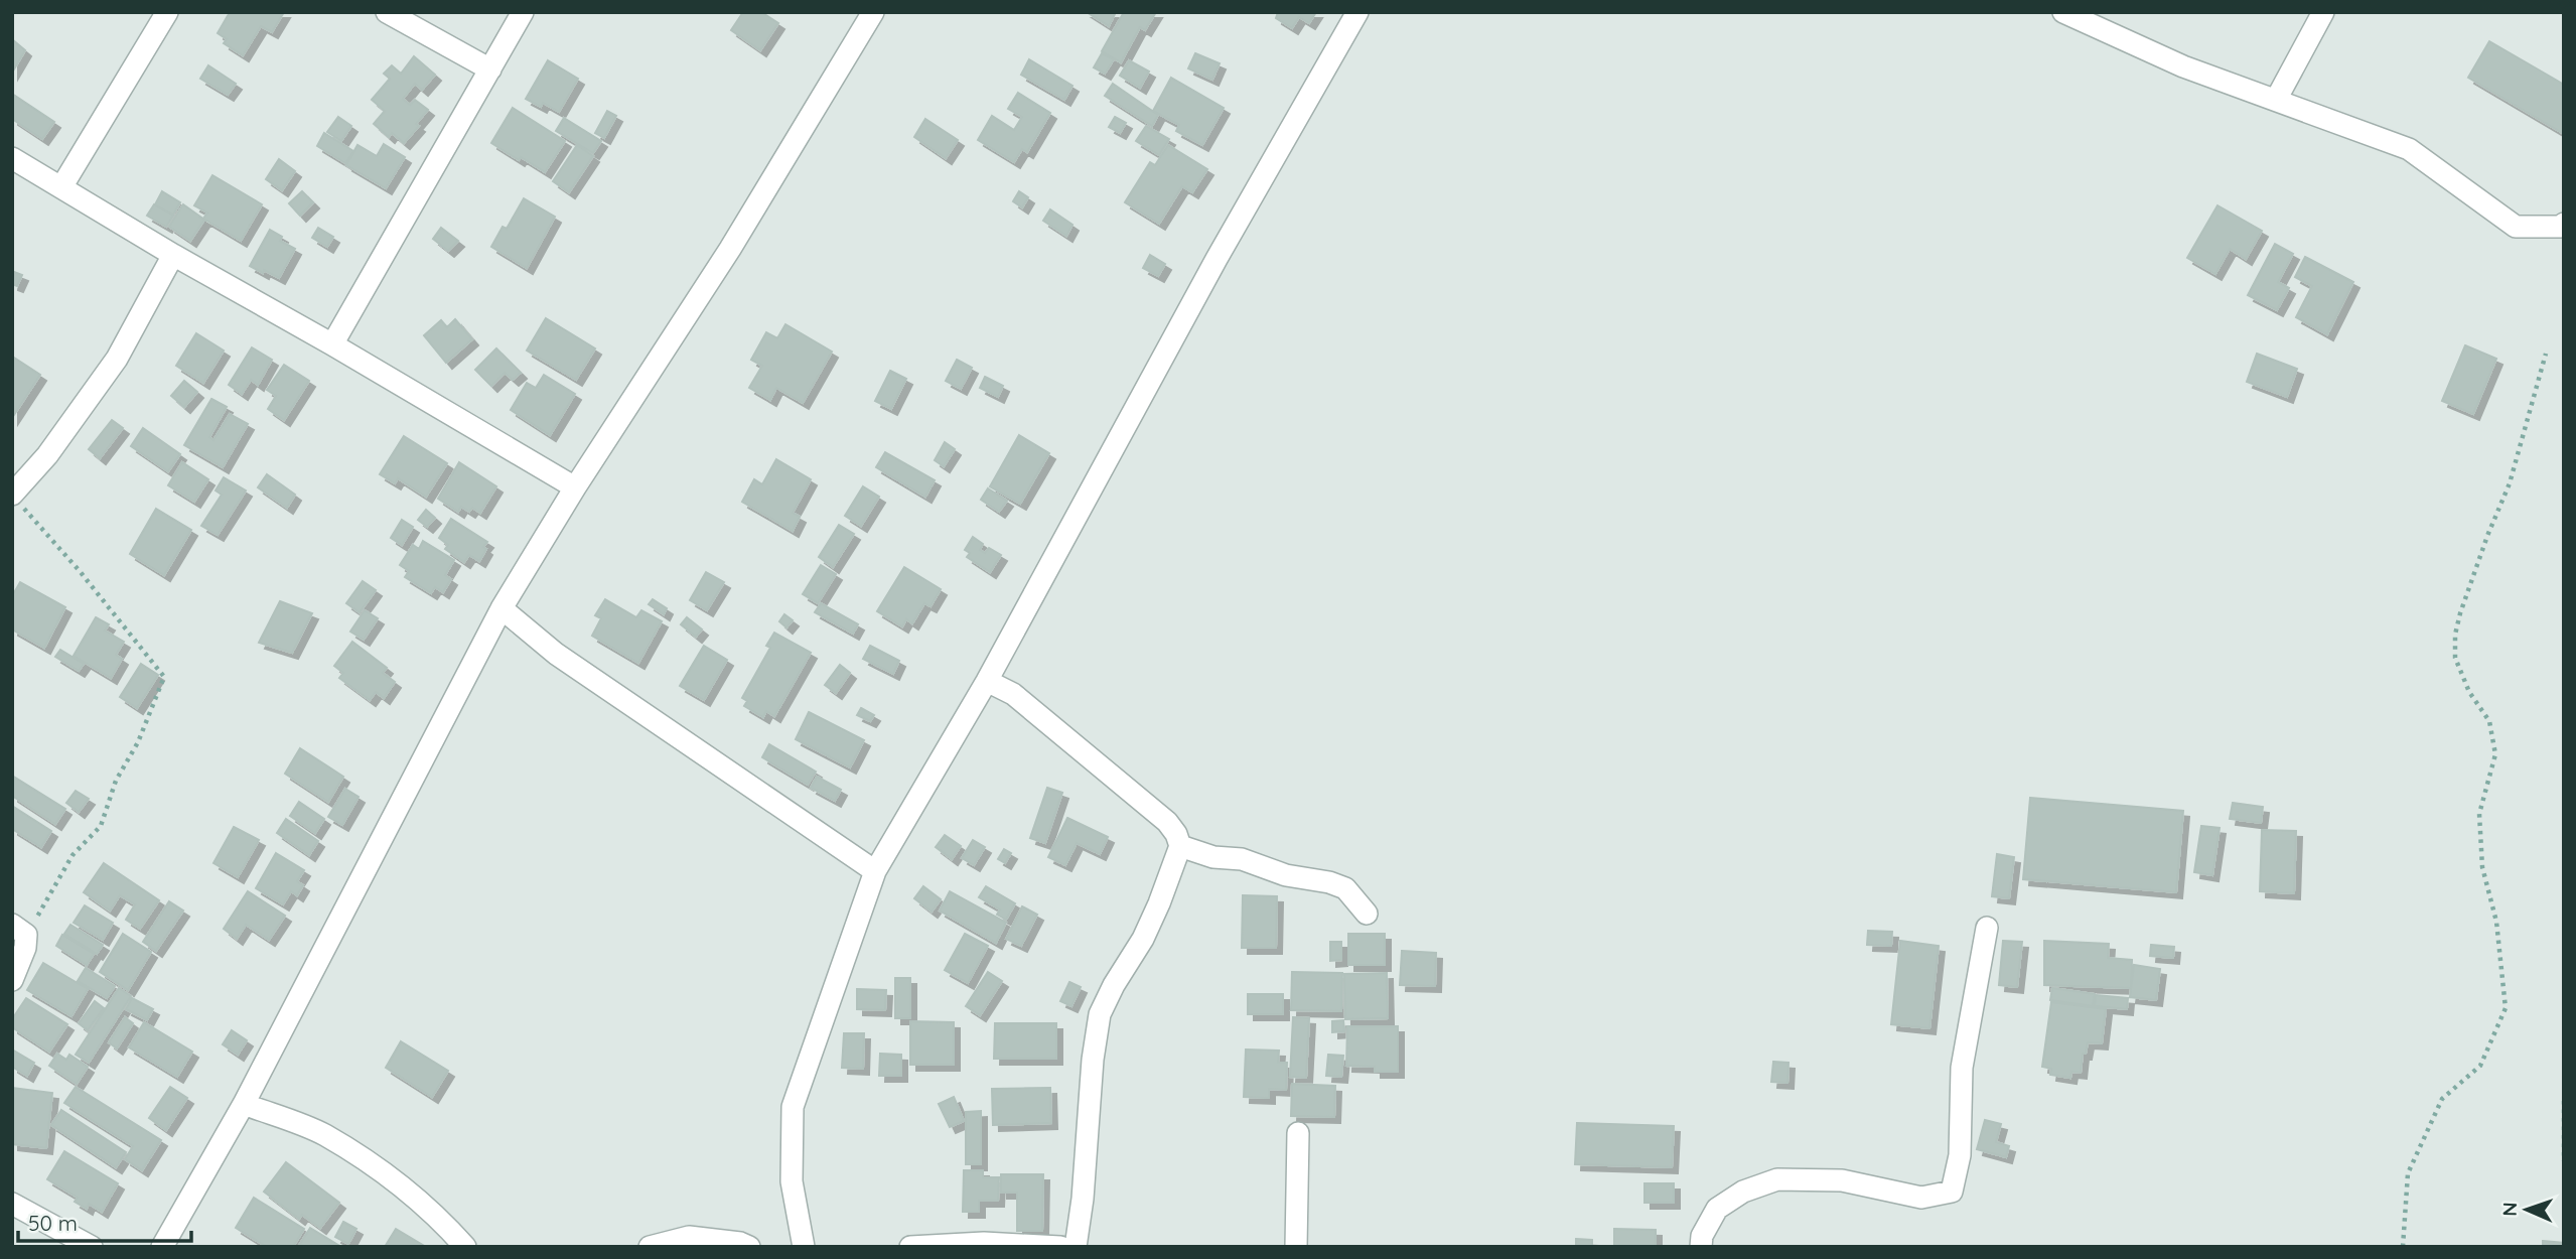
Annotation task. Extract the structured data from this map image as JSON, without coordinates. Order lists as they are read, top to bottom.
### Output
{
  "scale_bar": "50 m",
  "north": "left"
}
